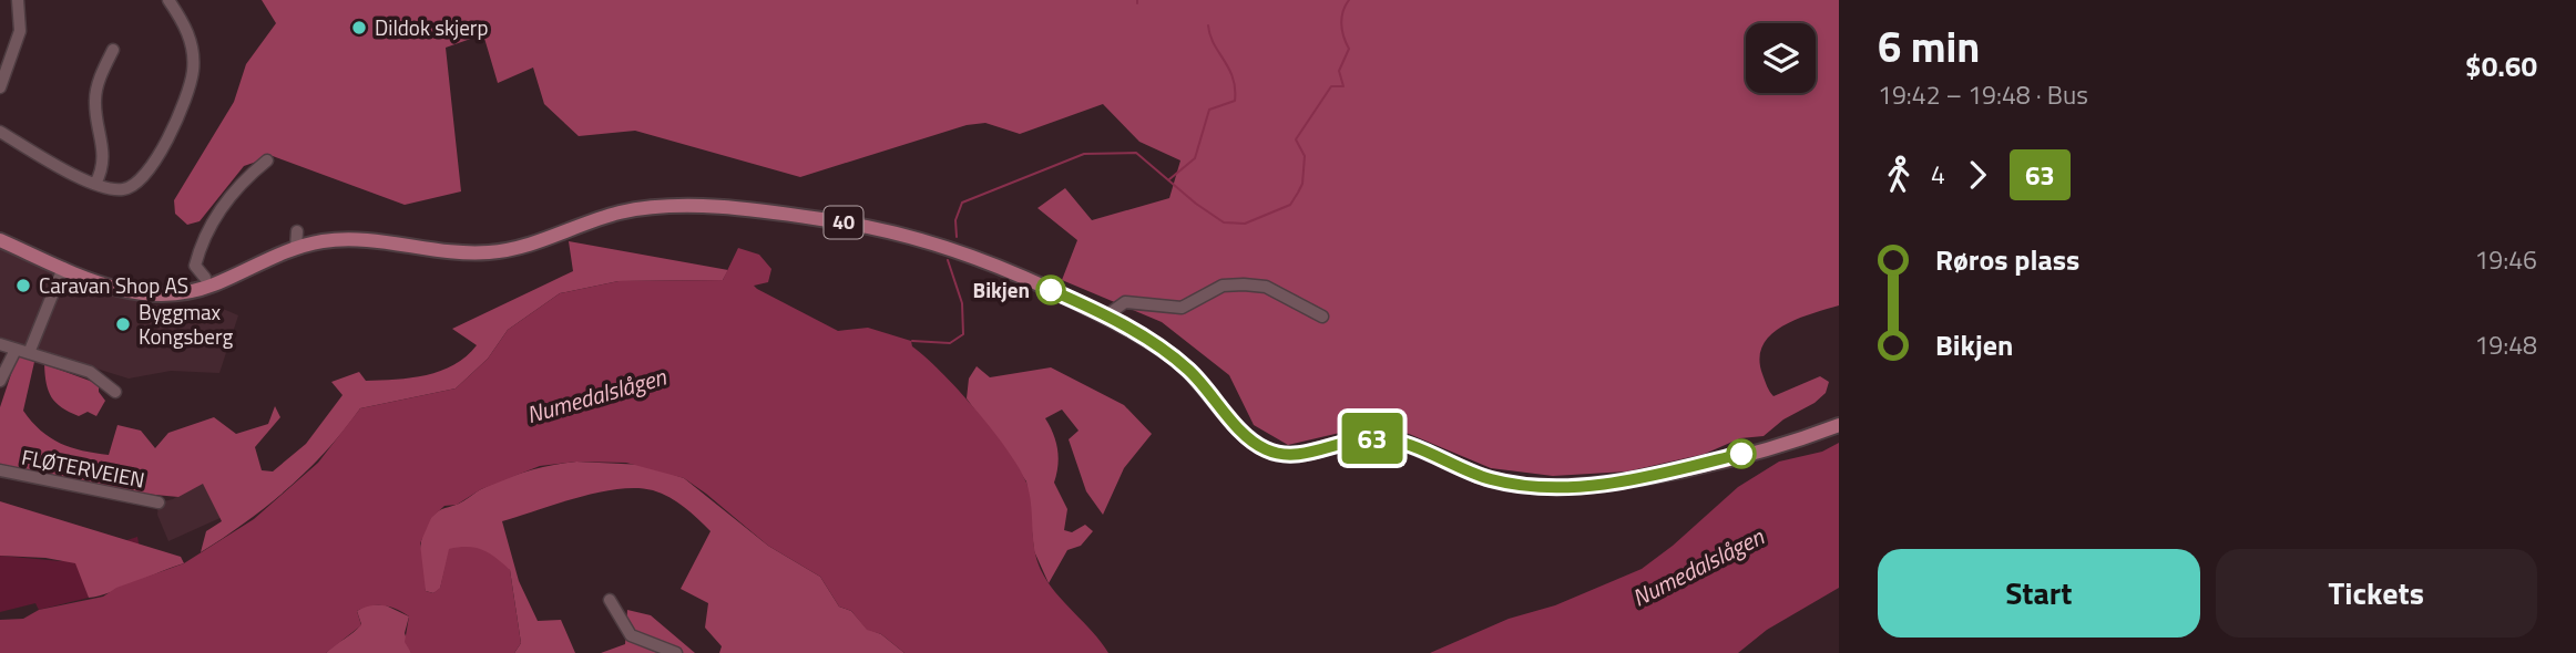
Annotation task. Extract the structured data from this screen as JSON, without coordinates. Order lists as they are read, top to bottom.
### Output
{
  "streets": {
    "main road": ["40"],
    "street": ["FLØTERVEIEN"]
  },
  "water": ["Numedalslågen"],
  "places": [
    "Dildok skjerp",
    "Caravan Shop AS",
    "Bikjen",
    "Byggmax Kongsberg"
  ],
  "lines": ["bus line 63"],
  "page": {
    "on_map": "63",
    "heading": ["6 min", "19:42 – 19:48 · Bus", "$0.60"],
    "legs": ["4", "63"],
    "list": [
      {
        "name": "Røros plass",
        "value": "19:46"
      },
      {
        "name": "Bikjen",
        "value": "19:48"
      }
    ],
    "buttons": ["Start", "Tickets"]
  }
}
